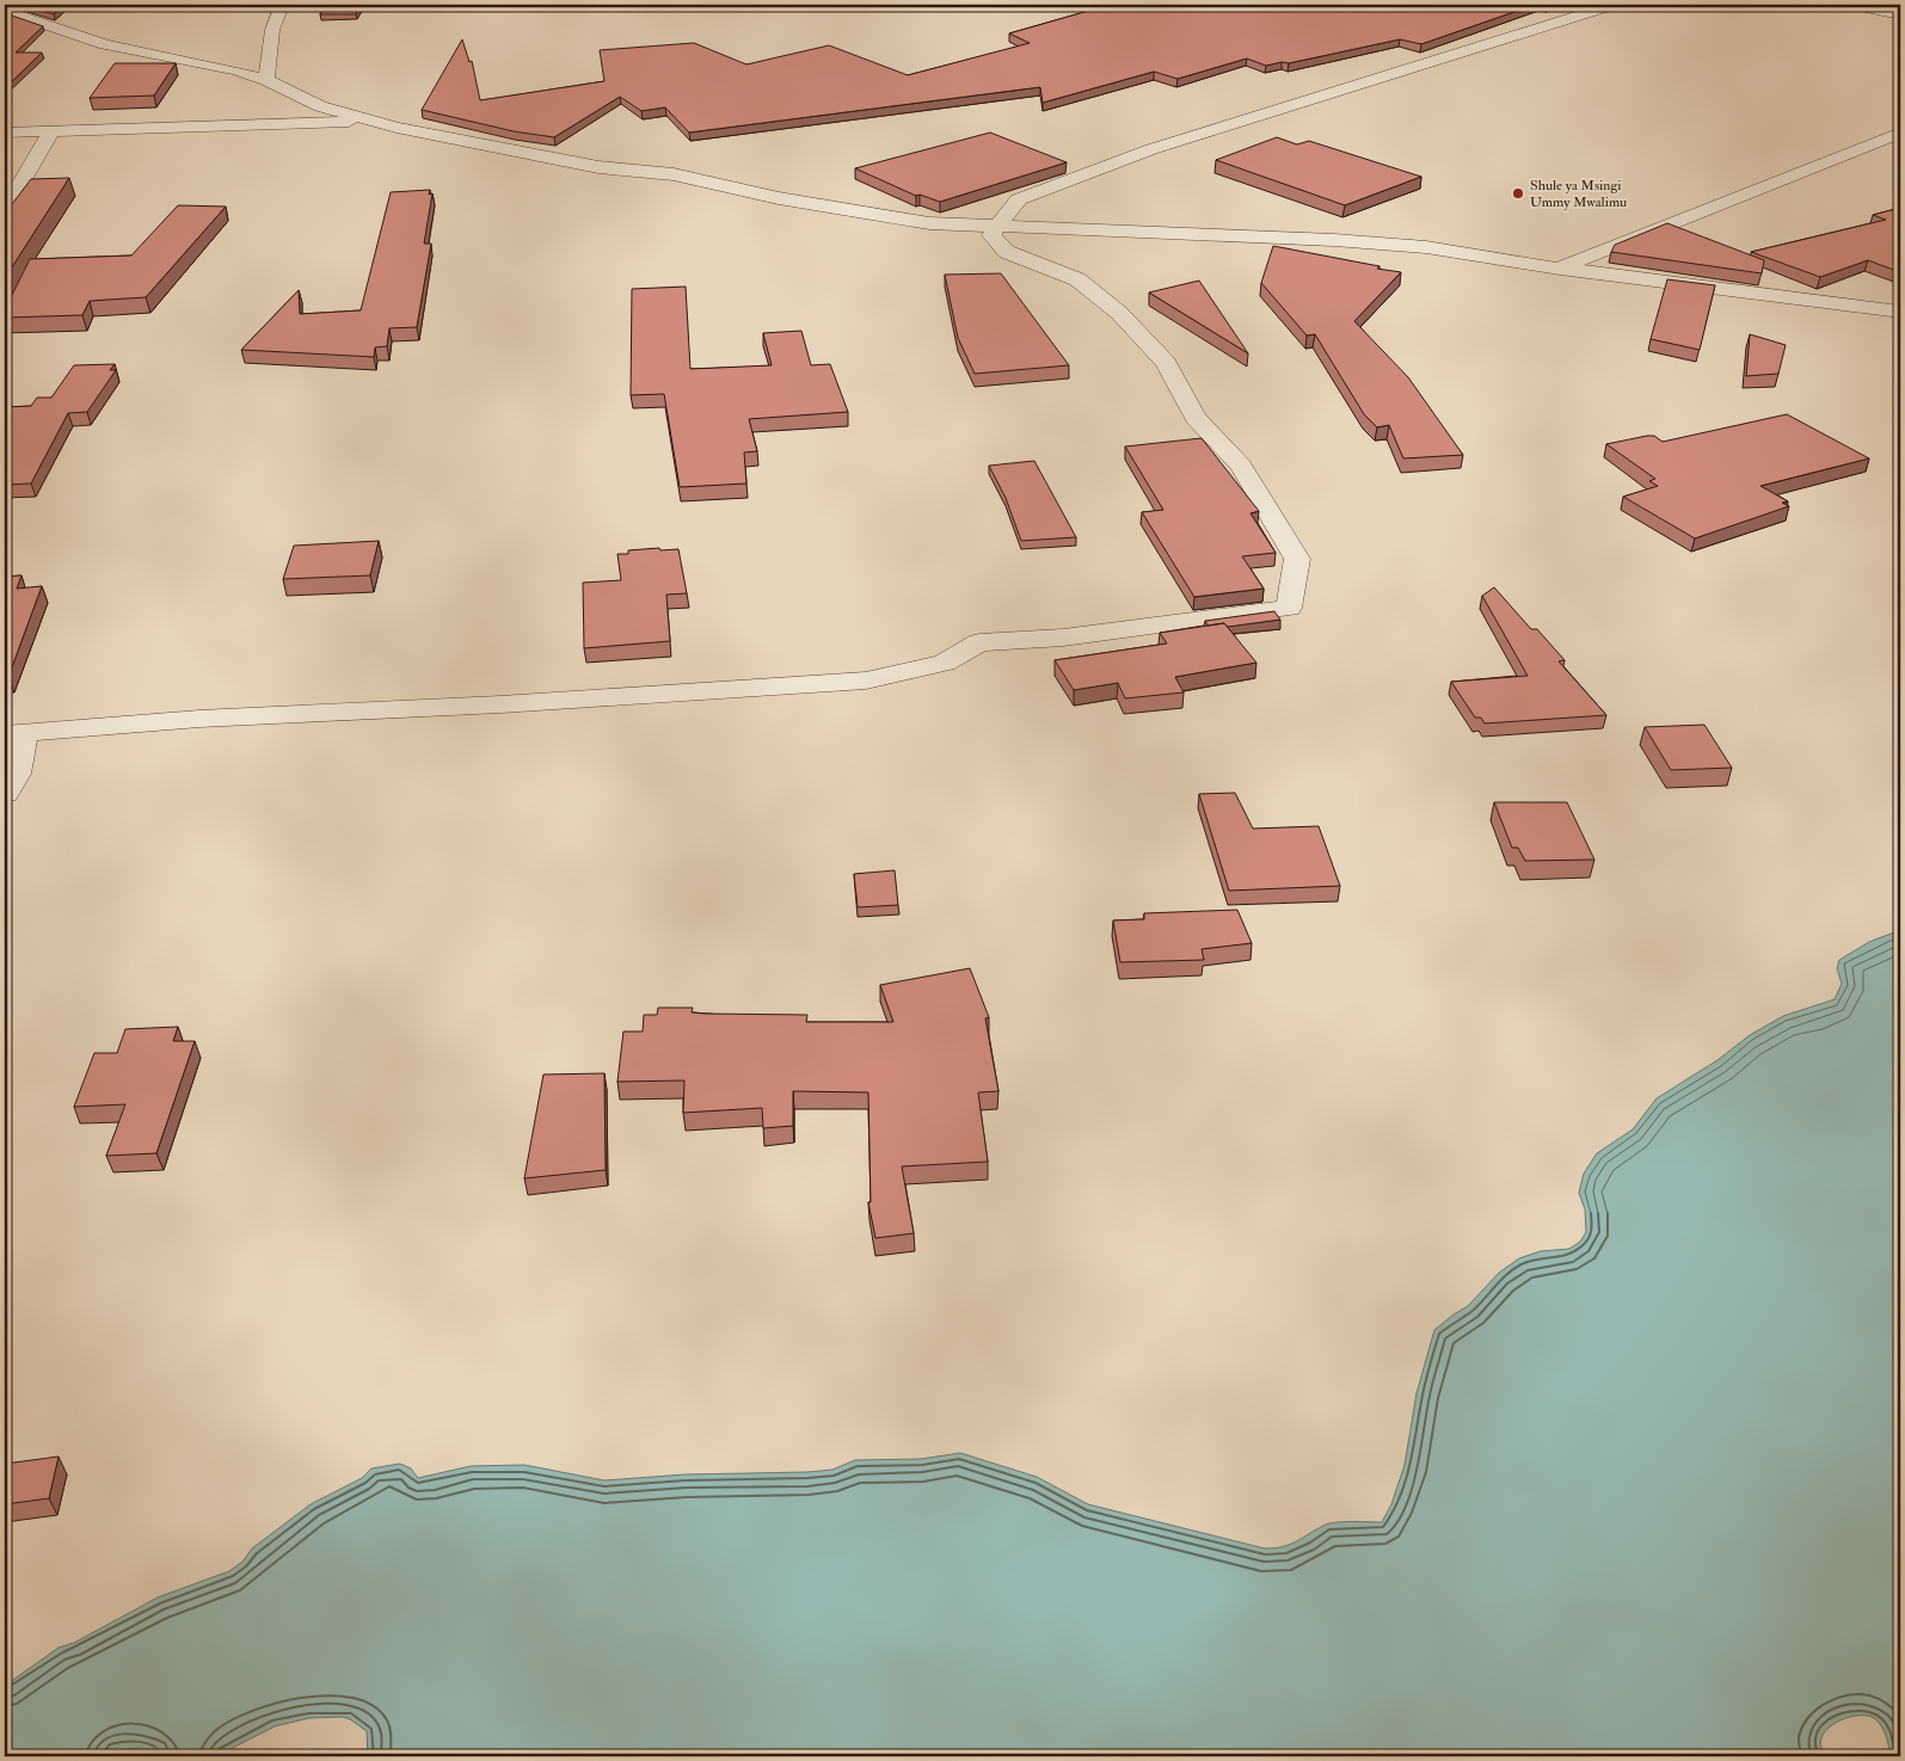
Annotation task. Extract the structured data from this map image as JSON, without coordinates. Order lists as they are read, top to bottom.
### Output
{
  "places": ["Shule ya Msingi Ummy Mwalimu"]
}
